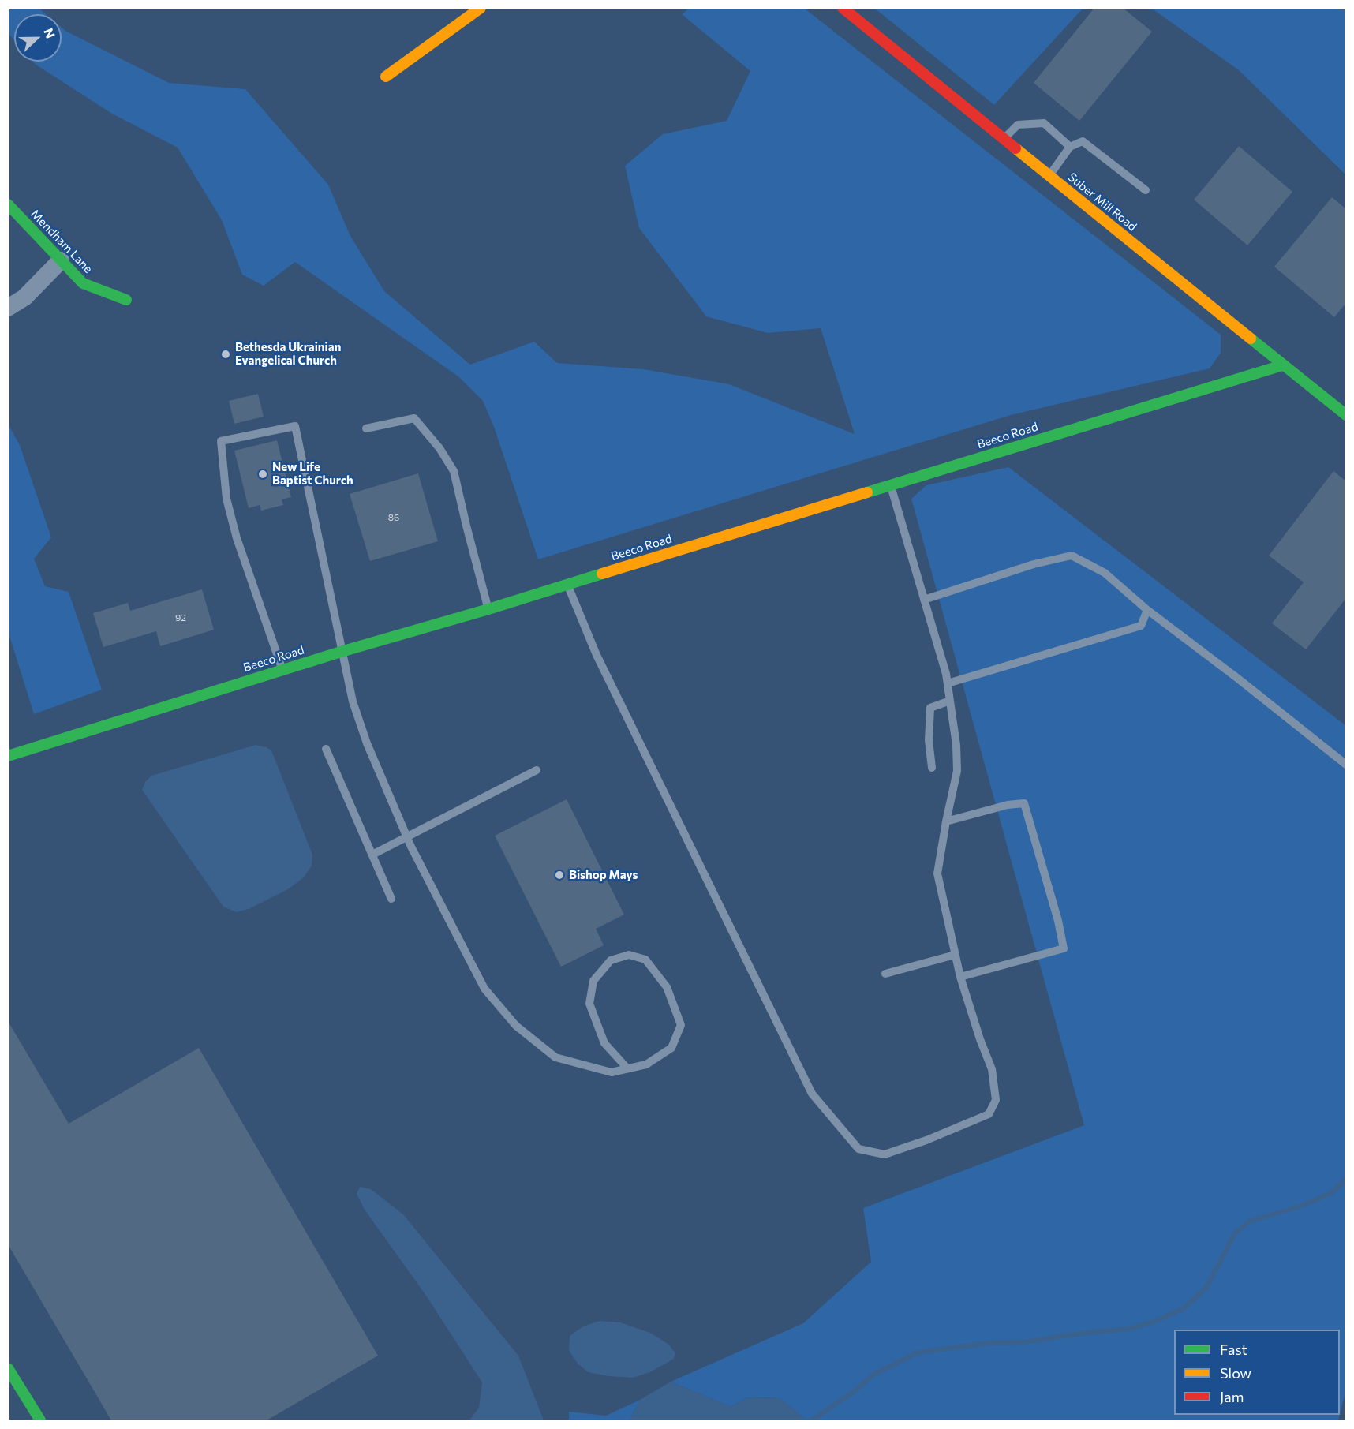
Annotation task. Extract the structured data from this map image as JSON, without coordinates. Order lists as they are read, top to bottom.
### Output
{
  "streets": {
    "street": ["Suber Mill Road", "Mendham Lane", "Beeco Road"]
  },
  "crossings": [
    ["Suber Mill Road", "Beeco Road"]
  ],
  "places": ["Bethesda Ukrainian Evangelical Church", "New Life Baptist Church", "Bishop Mays"],
  "house_numbers": ["86", "92"],
  "legend": ["Fast", "Slow", "Jam"],
  "north": "right"
}
